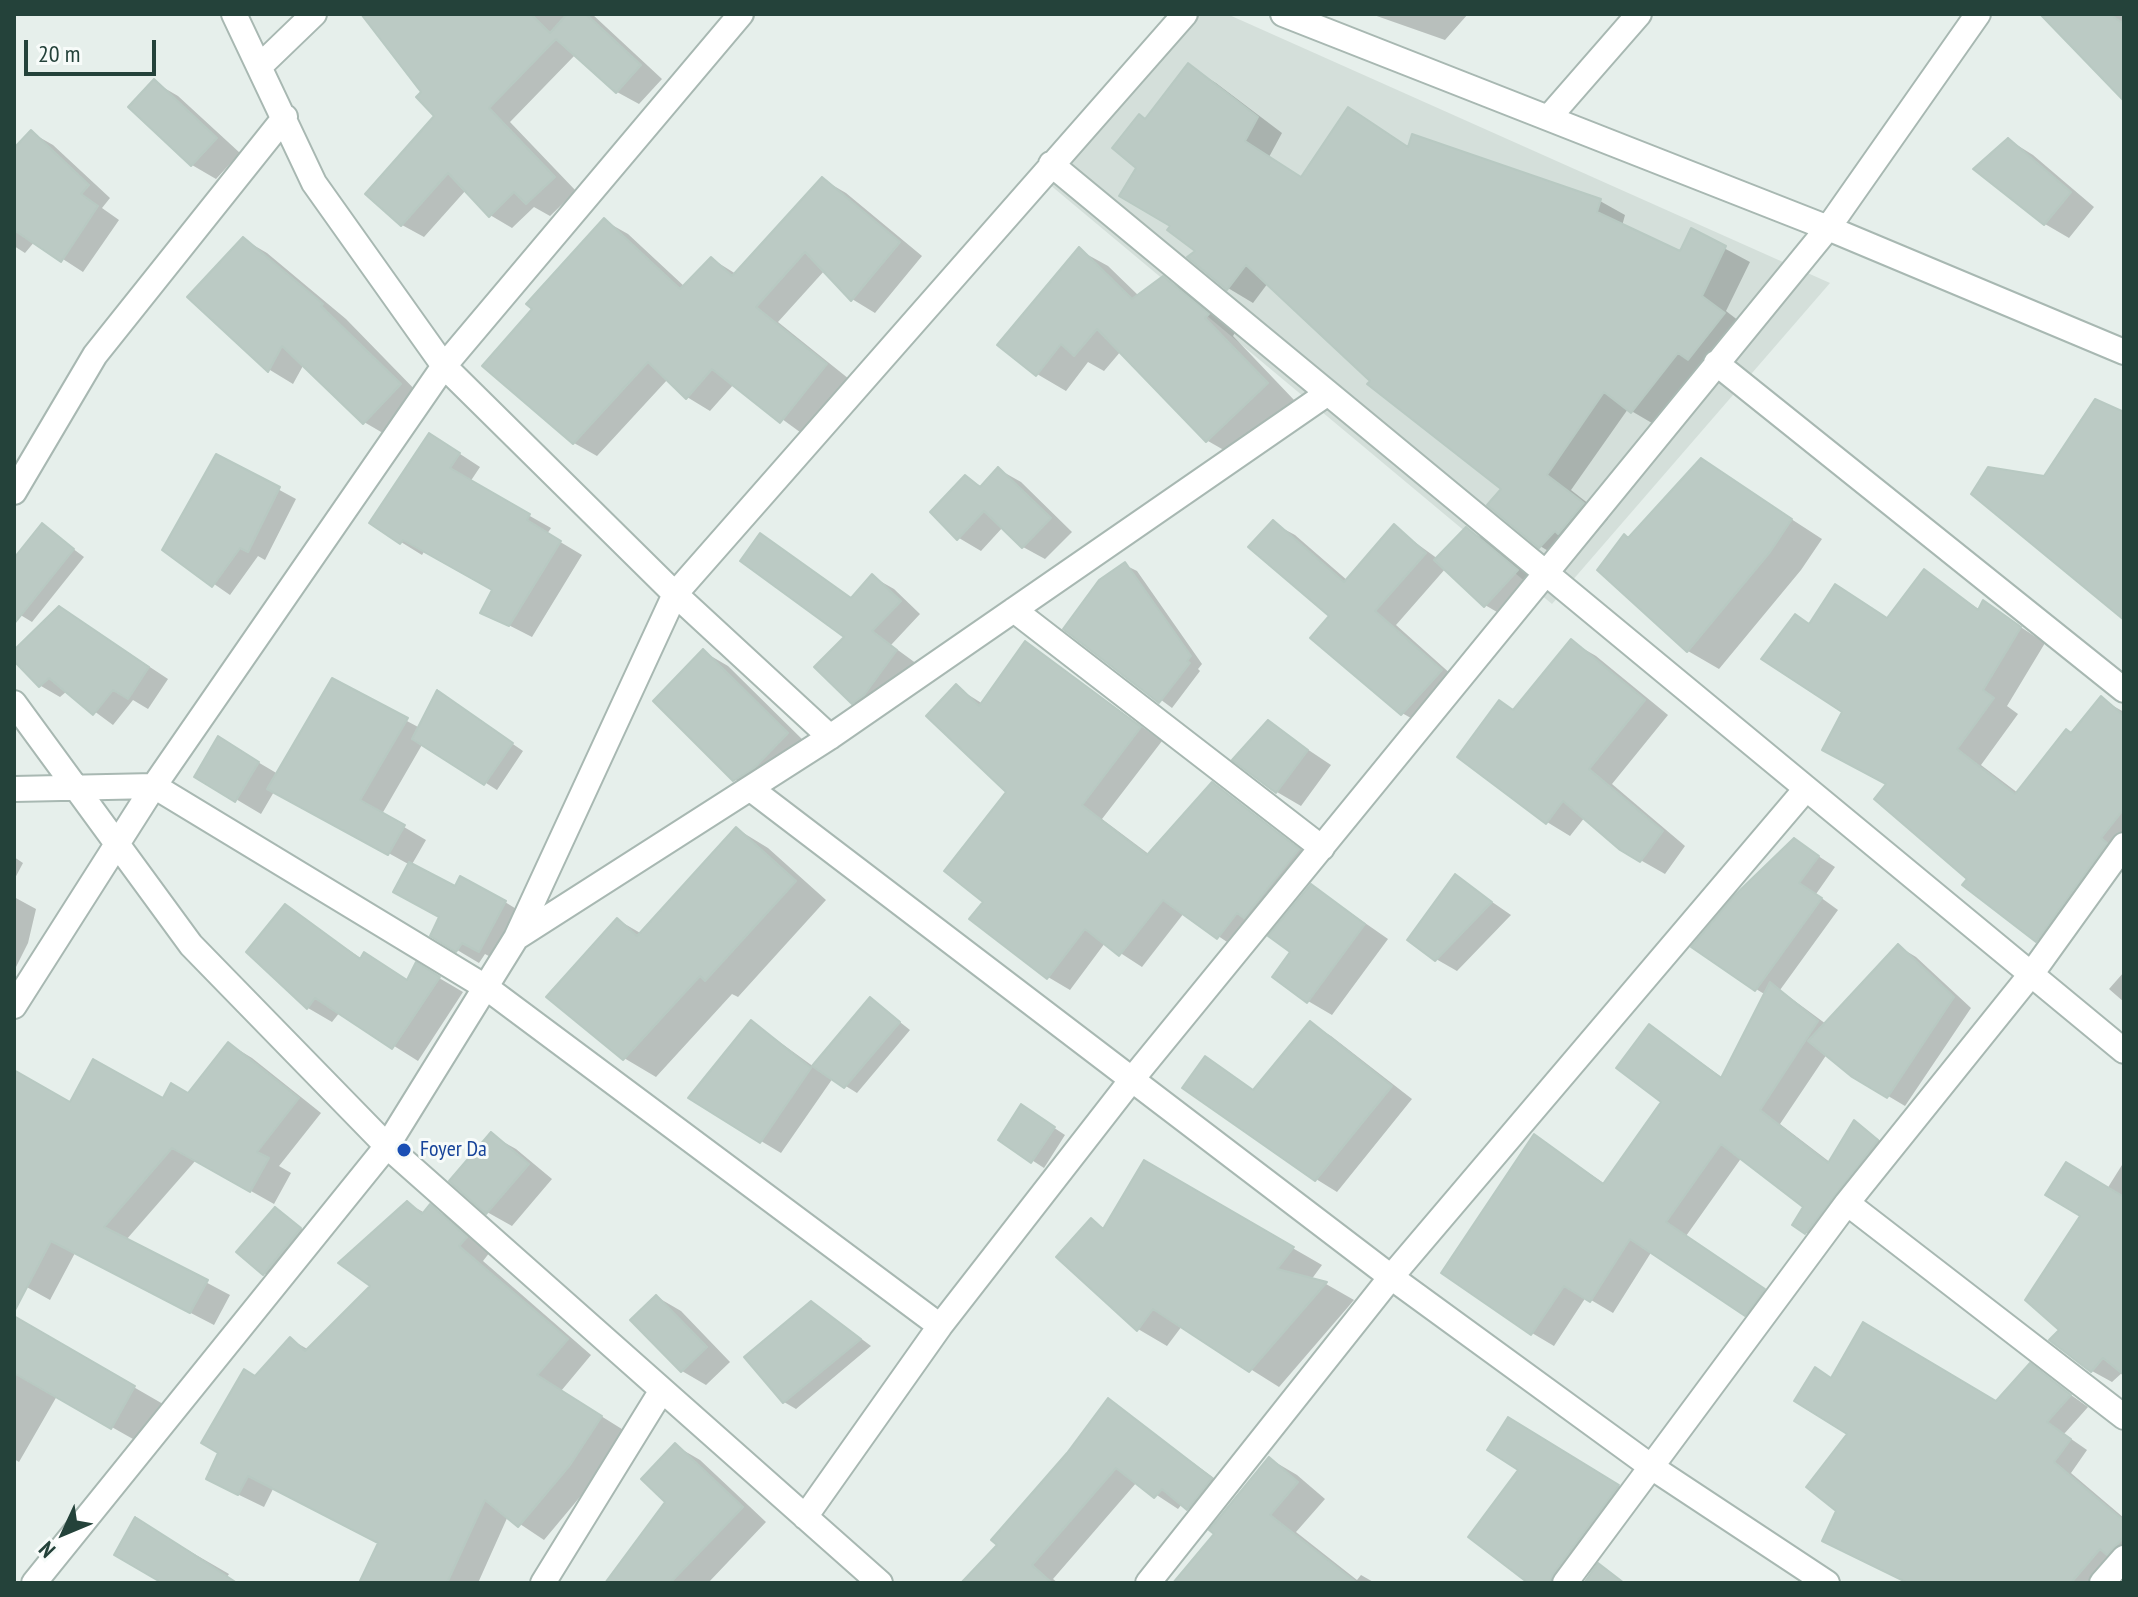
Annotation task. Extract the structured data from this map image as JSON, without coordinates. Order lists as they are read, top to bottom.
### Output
{
  "places": ["Foyer Da"],
  "scale_bar": "20 m",
  "north": "bottom left"
}
